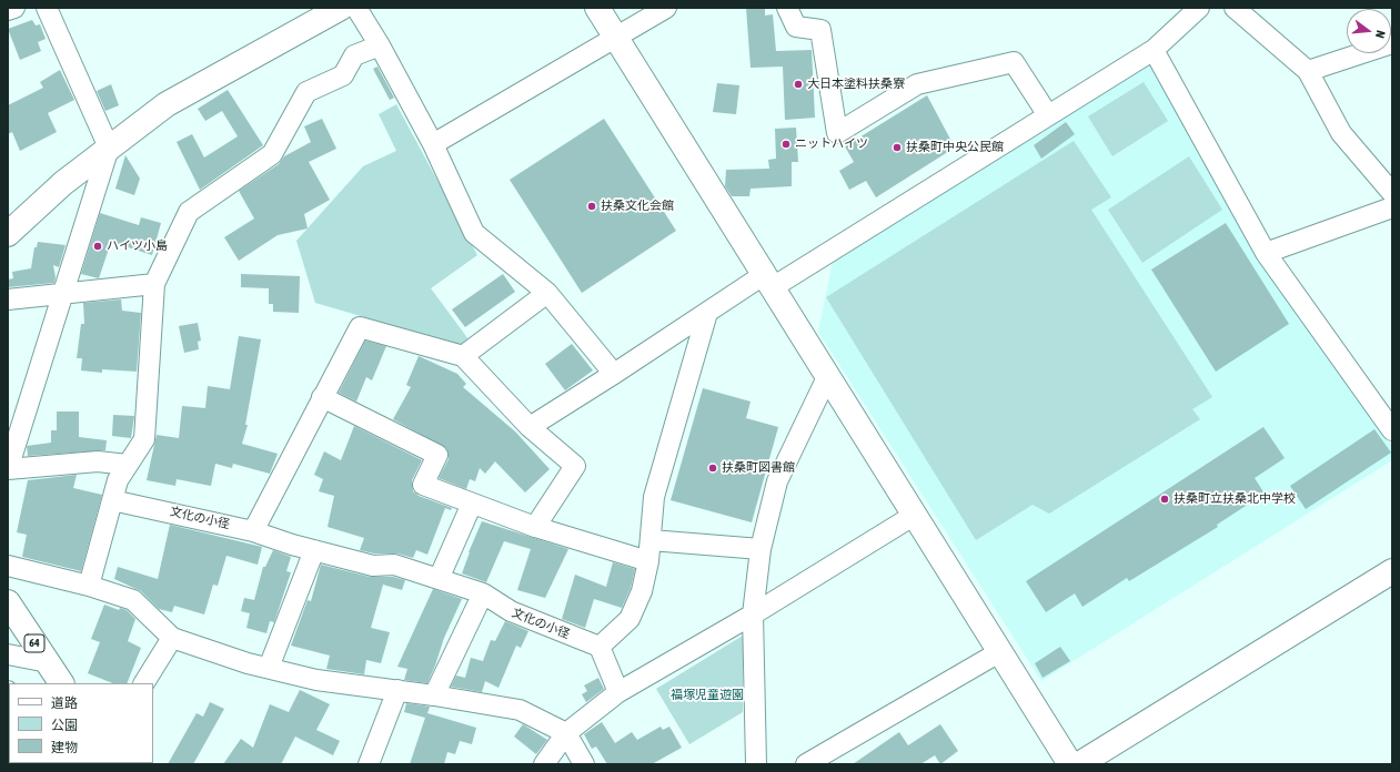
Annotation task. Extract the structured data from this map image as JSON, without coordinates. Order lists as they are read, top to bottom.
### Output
{
  "streets": {
    "street": ["文化の小径", "64"]
  },
  "parks": ["福塚児童遊園"],
  "places": [
    "大日本塗料扶桑寮",
    "ニットハイツ",
    "扶桑町中央公民館",
    "扶桑文化会館",
    "ハイツ小島",
    "扶桑町図書館",
    "扶桑町立扶桑北中学校"
  ],
  "legend": ["道路", "公園", "建物"],
  "north": "right"
}
